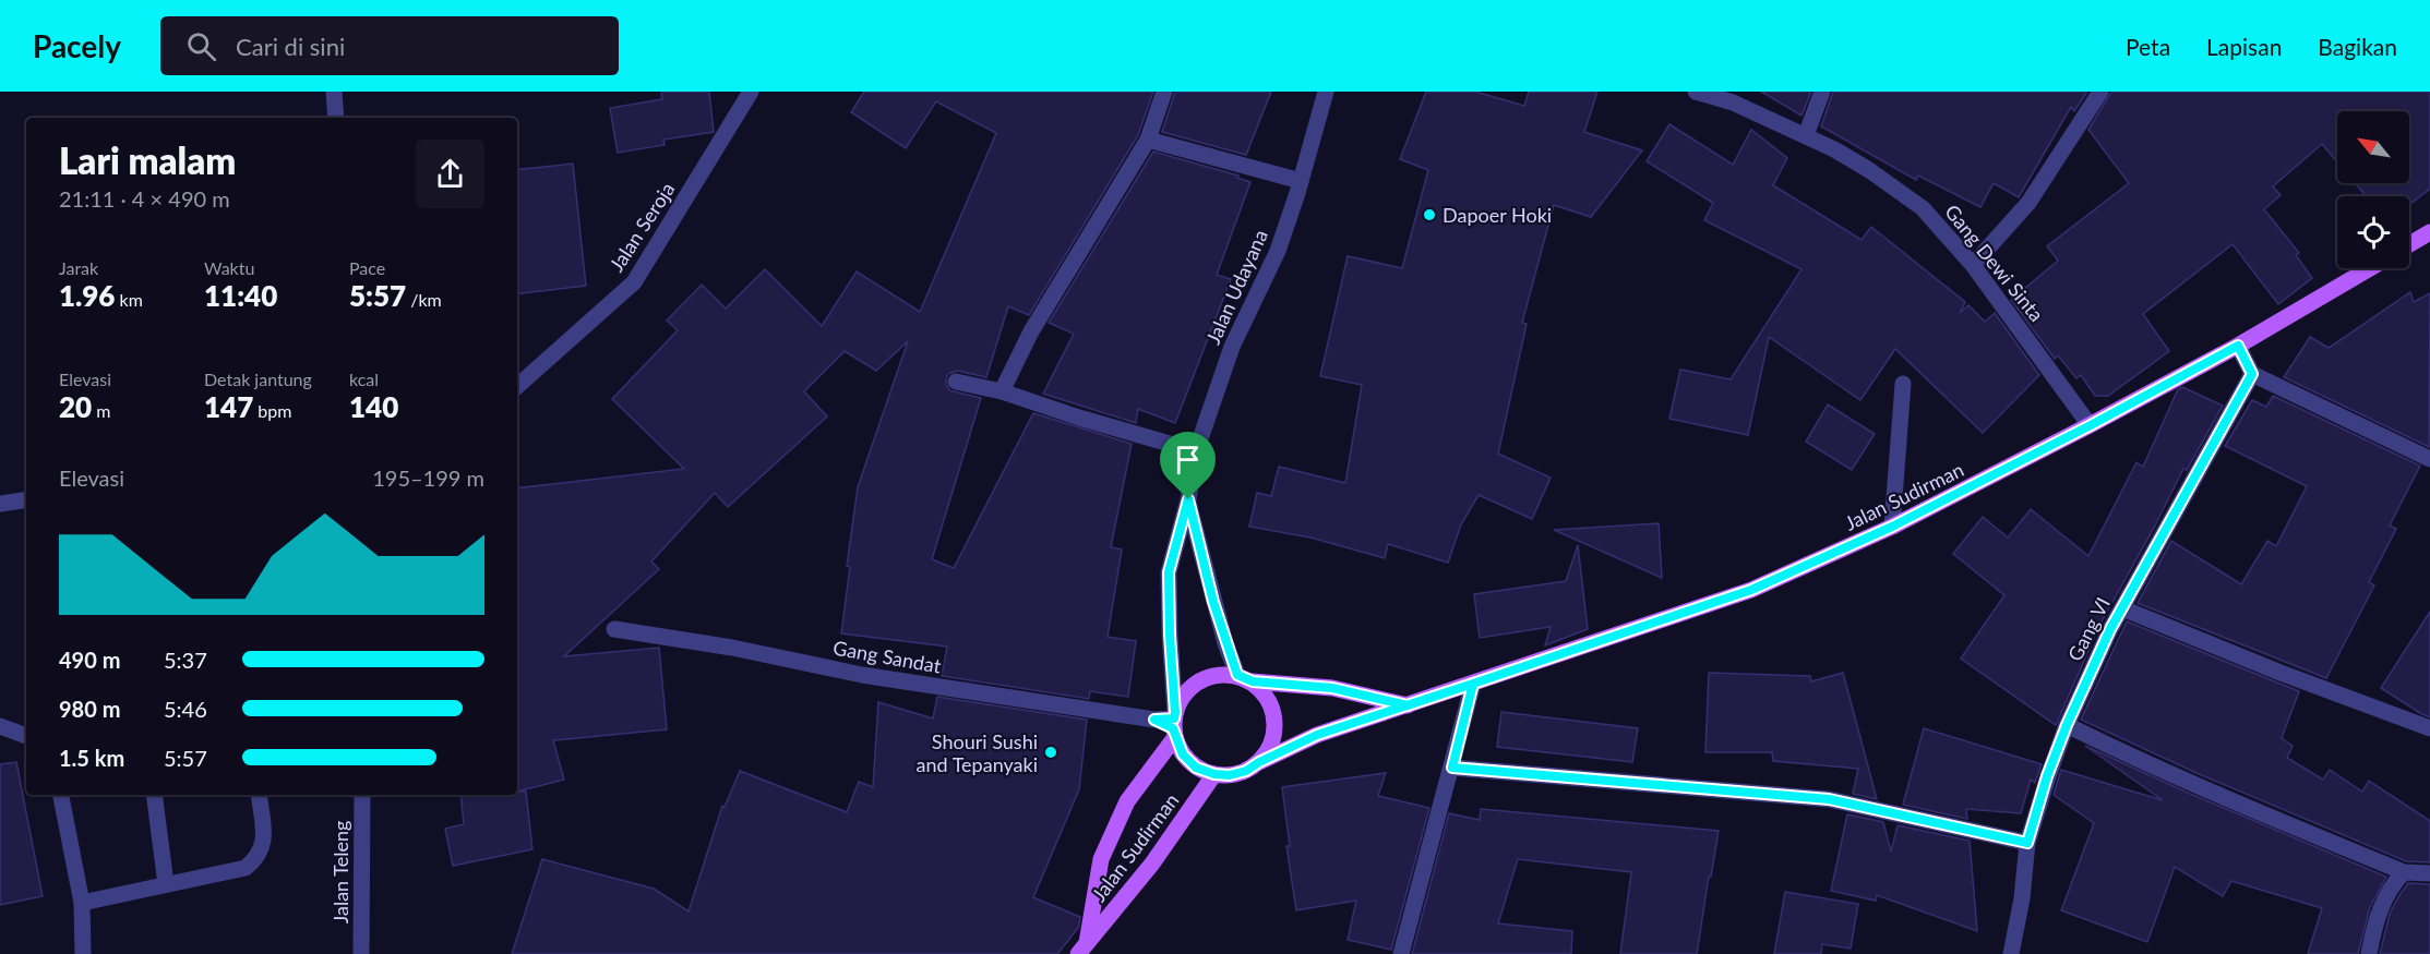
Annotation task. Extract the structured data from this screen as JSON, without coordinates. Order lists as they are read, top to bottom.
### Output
{
  "streets": {
    "main road": ["Jalan Sudirman"],
    "street": [
      "Jalan Seroja",
      "Gang Dewi Sinta",
      "Jalan Udayana",
      "Gang VI",
      "Gang Sandat",
      "Jalan Teleng"
    ]
  },
  "crossings": [
    ["Gang Dewi Sinta", "Jalan Sudirman"],
    ["Jalan Udayana", "Jalan Sudirman"],
    ["Jalan Udayana", "Gang Sandat"],
    ["Jalan Sudirman", "Gang Sandat"]
  ],
  "places": ["Dapoer Hoki", "Shouri Sushi and Tepanyaki"],
  "north": "top left",
  "page": {
    "header": "Pacely",
    "search": "Cari di sini",
    "nav": ["Peta", "Lapisan", "Bagikan"],
    "heading": ["Lari malam", "21:11 · 4 × 490 m"],
    "stats": [
      ["Jarak", "1.96 km"],
      ["Waktu", "11:40"],
      ["Pace", "5:57 /km"],
      ["Elevasi", "20 m"],
      ["Detak jantung", "147 bpm"],
      ["kcal", "140"]
    ],
    "chart": ["Elevasi", "195–199 m"],
    "list": [
      {
        "name": "490 m",
        "note": "5:37"
      },
      {
        "name": "980 m",
        "note": "5:46"
      },
      {
        "name": "1.5 km",
        "note": "5:57"
      }
    ]
  }
}
